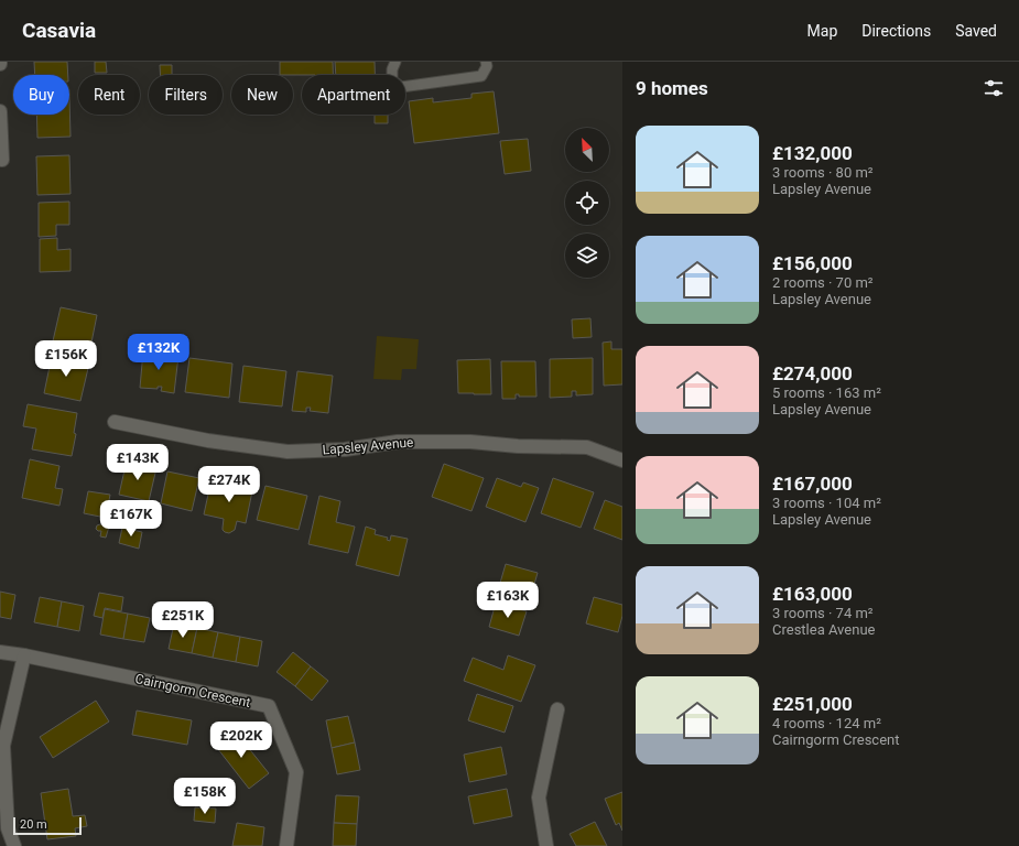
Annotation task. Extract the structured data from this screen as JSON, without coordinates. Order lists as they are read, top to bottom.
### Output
{
  "streets": {
    "street": ["Lapsley Avenue", "Cairngorm Crescent"]
  },
  "scale_bar": "20 m",
  "north": "top left",
  "page": {
    "header": "Casavia",
    "nav": ["Map", "Directions", "Saved"],
    "heading": "9 homes",
    "chip": [
      "Buy",
      "Rent",
      "Filters",
      "New",
      "Apartment"
    ],
    "list": [
      {
        "name": "£132,000",
        "note": "3 rooms · 80 m² · Lapsley Avenue"
      },
      {
        "name": "£156,000",
        "note": "2 rooms · 70 m² · Lapsley Avenue"
      },
      {
        "name": "£274,000",
        "note": "5 rooms · 163 m² · Lapsley Avenue"
      },
      {
        "name": "£167,000",
        "note": "3 rooms · 104 m² · Lapsley Avenue"
      },
      {
        "name": "£163,000",
        "note": "3 rooms · 74 m² · Crestlea Avenue"
      },
      {
        "name": "£251,000",
        "note": "4 rooms · 124 m² · Cairngorm Crescent"
      }
    ],
    "price": [
      "£132K",
      "£156K",
      "£143K",
      "£274K",
      "£167K",
      "£163K",
      "£251K",
      "£202K",
      "£158K"
    ],
    "scale": "20 m"
  }
}
